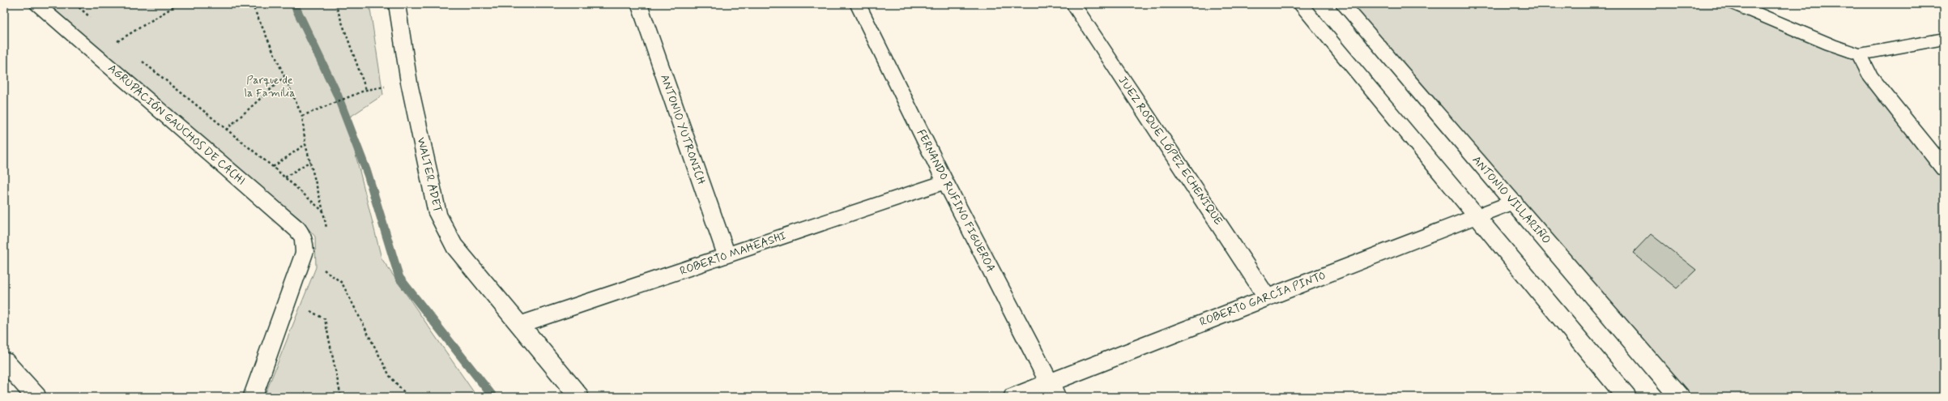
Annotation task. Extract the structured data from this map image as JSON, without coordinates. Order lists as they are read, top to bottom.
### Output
{
  "streets": {
    "street": [
      "AGRUPACIÓN GAUCHOS DE CACHI",
      "ANTONIO YUTRONICH",
      "JUEZ ROQUE LÓPEZ ECHENIQUE",
      "WALTER ADET",
      "ANTONIO VILLARIÑO",
      "FERNANDO RUFINO FIGUEROA",
      "ROBERTO MAHEASHI",
      "ROBERTO GARCÍA PINTO"
    ]
  },
  "crossings": [
    ["ANTONIO YUTRONICH", "ROBERTO MAHEASHI"],
    ["JUEZ ROQUE LÓPEZ ECHENIQUE", "ROBERTO GARCÍA PINTO"],
    ["WALTER ADET", "ROBERTO MAHEASHI"],
    ["ANTONIO VILLARIÑO", "ROBERTO GARCÍA PINTO"],
    ["FERNANDO RUFINO FIGUEROA", "ROBERTO MAHEASHI"],
    ["FERNANDO RUFINO FIGUEROA", "ROBERTO GARCÍA PINTO"]
  ],
  "parks": ["Parque de la Familia"]
}
